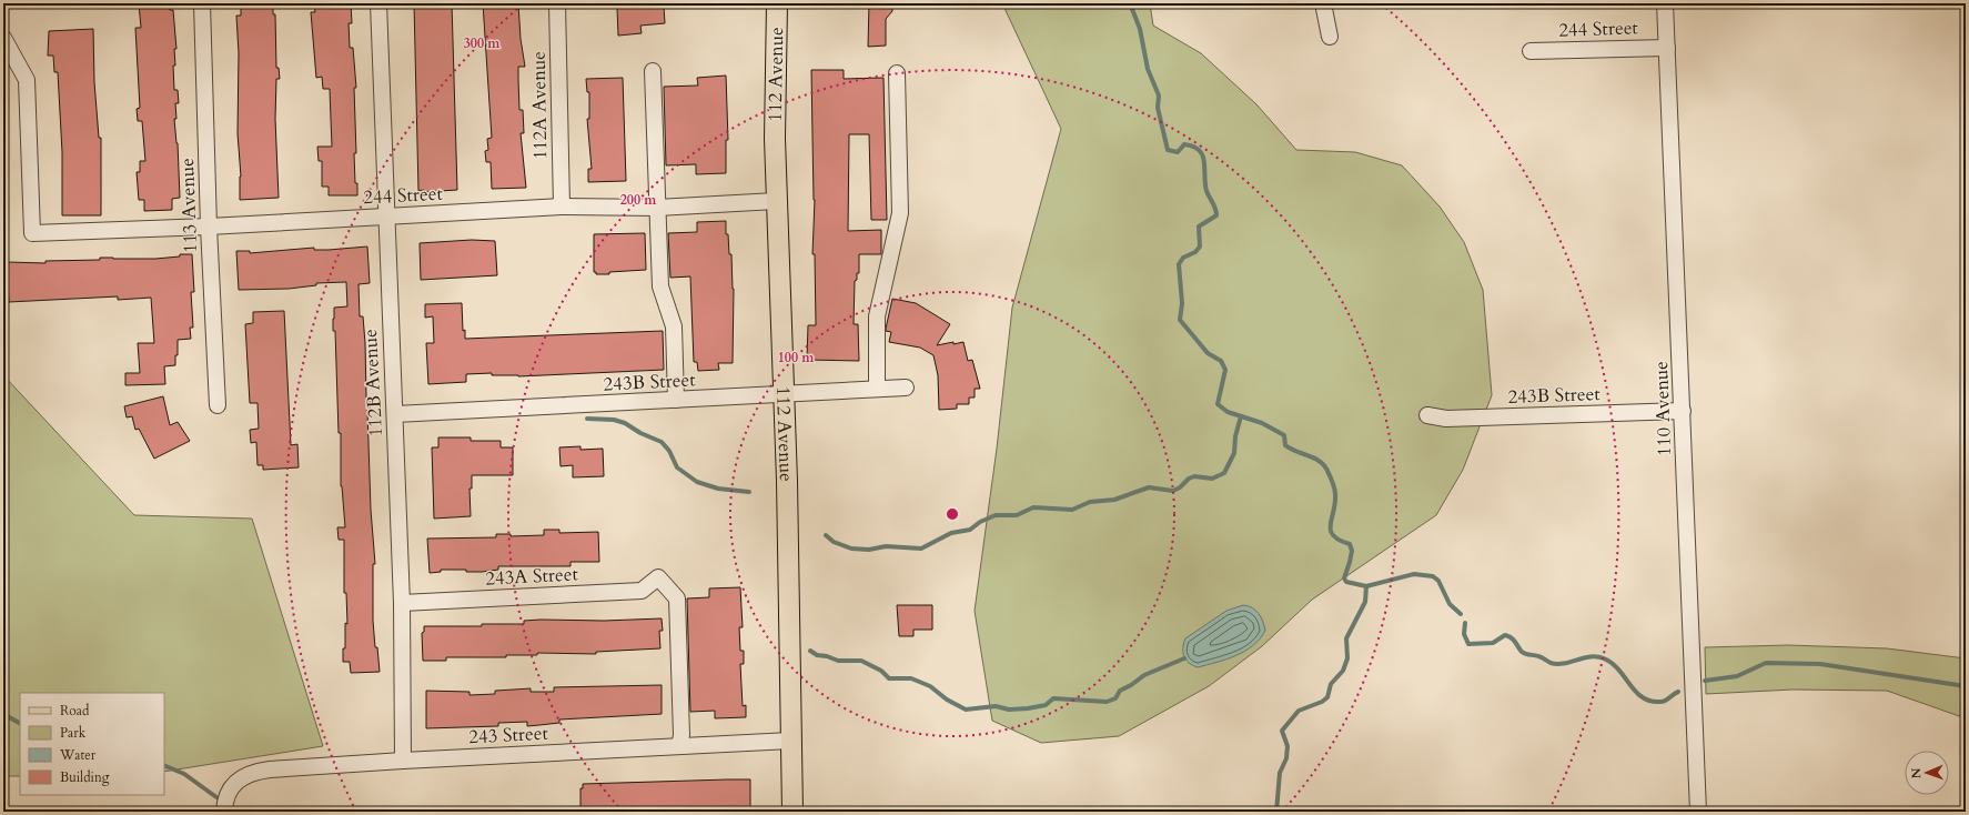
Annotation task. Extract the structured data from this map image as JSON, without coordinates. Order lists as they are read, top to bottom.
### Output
{
  "streets": {
    "main road": ["112 Avenue"],
    "street": [
      "244 Street",
      "112A Avenue",
      "113 Avenue",
      "243B Street",
      "112B Avenue",
      "110 Avenue",
      "243A Street",
      "243 Street"
    ]
  },
  "crossings": [
    ["244 Street", "112 Avenue"],
    ["244 Street", "112A Avenue"],
    ["244 Street", "113 Avenue"],
    ["244 Street", "112B Avenue"],
    ["244 Street", "110 Avenue"],
    ["112 Avenue", "243B Street"],
    ["112 Avenue", "243 Street"],
    ["243B Street", "112B Avenue"],
    ["243B Street", "110 Avenue"],
    ["112B Avenue", "243A Street"],
    ["112B Avenue", "243 Street"],
    ["243A Street", "243 Street"]
  ],
  "legend": [
    "Road",
    "Park",
    "Water",
    "Building"
  ],
  "north": "left",
  "rings": ["300 m", "200 m", "100 m"]
}
